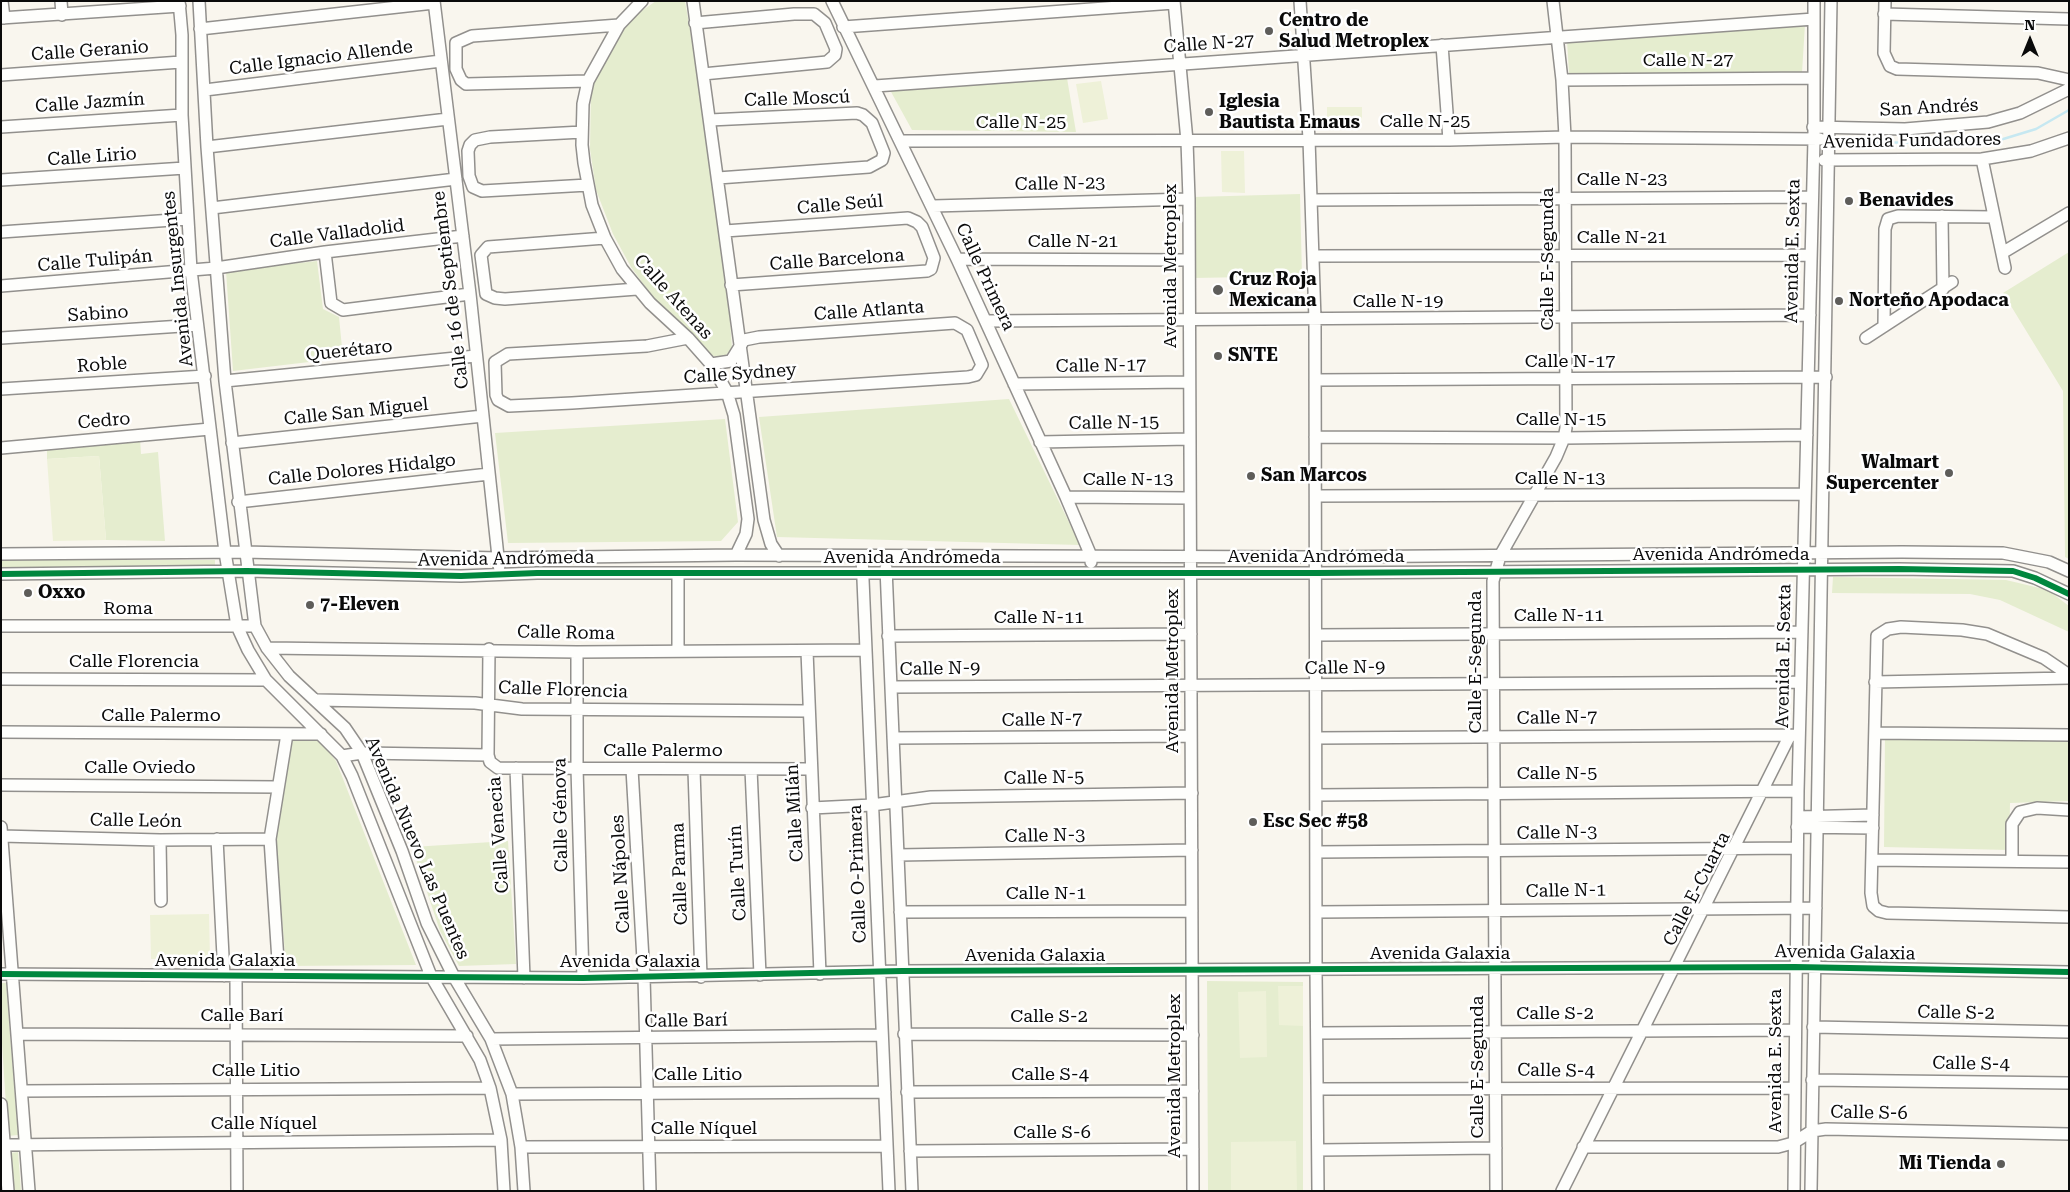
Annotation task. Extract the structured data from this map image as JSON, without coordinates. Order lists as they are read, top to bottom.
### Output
{
  "streets": {
    "street": [
      "Calle N-27",
      "Calle Geranio",
      "Calle Ignacio Allende",
      "Calle Moscú",
      "Calle Jazmín",
      "San Andrés",
      "Calle N-25",
      "Avenida Fundadores",
      "Calle Lirio",
      "Calle N-23",
      "Calle Seúl",
      "Calle Valladolid",
      "Calle N-21",
      "Avenida E. Sexta",
      "Calle E-Segunda",
      "Calle Barcelona",
      "Calle Tulipán",
      "Avenida Metroplex",
      "Calle Primera",
      "Avenida Insurgentes",
      "Calle 16 de Septiembre",
      "Calle Atenas",
      "Calle N-19",
      "Calle Atlanta",
      "Sabino",
      "Querétaro",
      "Calle N-17",
      "Roble",
      "Calle Sydney",
      "Calle San Miguel",
      "Calle N-15",
      "Cedro",
      "Calle Dolores Hidalgo",
      "Calle N-13",
      "Avenida Andrómeda",
      "Roma",
      "Calle N-11",
      "Calle Roma",
      "Calle Florencia",
      "Calle N-9",
      "Calle Palermo",
      "Calle N-7",
      "Calle Oviedo",
      "Calle N-5",
      "Calle Milán",
      "Calle Génova",
      "Calle León",
      "Calle N-3",
      "Calle Venecia",
      "Avenida Nuevo Las Puentes",
      "Calle Turín",
      "Calle Nápoles",
      "Calle Parma",
      "Calle O-Primera",
      "Calle E-Cuarta",
      "Calle N-1",
      "Avenida Galaxia",
      "Calle S-2",
      "Calle Barí",
      "Calle S-4",
      "Calle Litio",
      "Calle S-6",
      "Calle Níquel"
    ]
  },
  "crossings": [
    ["Calle N-27", "Avenida E. Sexta"],
    ["Calle N-27", "Calle E-Segunda"],
    ["Calle N-27", "Avenida Metroplex"],
    ["Calle N-27", "Calle Primera"],
    ["Calle Geranio", "Avenida Insurgentes"],
    ["Calle Ignacio Allende", "Avenida Insurgentes"],
    ["Calle Ignacio Allende", "Calle 16 de Septiembre"],
    ["Calle Moscú", "Calle Atenas"],
    ["Calle Jazmín", "Avenida Insurgentes"],
    ["San Andrés", "Calle N-25"],
    ["San Andrés", "Avenida E. Sexta"],
    ["Calle N-25", "Avenida E. Sexta"],
    ["Calle N-25", "Calle E-Segunda"],
    ["Calle N-25", "Avenida Metroplex"],
    ["Calle N-25", "Calle Primera"],
    ["Avenida Fundadores", "Avenida E. Sexta"],
    ["Calle Lirio", "Avenida Insurgentes"],
    ["Calle N-23", "Avenida E. Sexta"],
    ["Calle N-23", "Calle E-Segunda"],
    ["Calle N-23", "Avenida Metroplex"],
    ["Calle N-23", "Calle Primera"],
    ["Calle Seúl", "Calle Barcelona"],
    ["Calle Seúl", "Calle Atenas"],
    ["Calle Valladolid", "Calle Tulipán"],
    ["Calle Valladolid", "Avenida Insurgentes"],
    ["Calle Valladolid", "Calle 16 de Septiembre"],
    ["Calle N-21", "Avenida E. Sexta"],
    ["Calle N-21", "Calle E-Segunda"],
    ["Calle N-21", "Avenida Metroplex"],
    ["Calle N-21", "Calle Primera"],
    ["Avenida E. Sexta", "Calle N-19"],
    ["Avenida E. Sexta", "Calle N-17"],
    ["Avenida E. Sexta", "Calle N-15"],
    ["Avenida E. Sexta", "Calle N-13"],
    ["Avenida E. Sexta", "Avenida Andrómeda"],
    ["Avenida E. Sexta", "Calle N-11"],
    ["Avenida E. Sexta", "Calle N-9"],
    ["Avenida E. Sexta", "Calle N-7"],
    ["Avenida E. Sexta", "Calle N-5"],
    ["Avenida E. Sexta", "Calle N-3"],
    ["Avenida E. Sexta", "Calle E-Cuarta"],
    ["Avenida E. Sexta", "Calle N-1"],
    ["Avenida E. Sexta", "Avenida Galaxia"],
    ["Avenida E. Sexta", "Calle S-2"],
    ["Avenida E. Sexta", "Calle S-4"],
    ["Avenida E. Sexta", "Calle S-6"],
    ["Calle E-Segunda", "Calle N-19"],
    ["Calle E-Segunda", "Calle N-17"],
    ["Calle E-Segunda", "Calle N-15"],
    ["Calle E-Segunda", "Calle N-13"],
    ["Calle E-Segunda", "Avenida Andrómeda"],
    ["Calle E-Segunda", "Calle N-11"],
    ["Calle E-Segunda", "Calle N-9"],
    ["Calle E-Segunda", "Calle N-7"],
    ["Calle E-Segunda", "Calle N-5"],
    ["Calle E-Segunda", "Calle N-3"],
    ["Calle E-Segunda", "Calle N-1"],
    ["Calle E-Segunda", "Avenida Galaxia"],
    ["Calle E-Segunda", "Calle S-2"],
    ["Calle E-Segunda", "Calle S-4"],
    ["Calle Barcelona", "Calle Atenas"],
    ["Calle Tulipán", "Avenida Insurgentes"],
    ["Avenida Metroplex", "Calle N-19"],
    ["Avenida Metroplex", "Calle N-17"],
    ["Avenida Metroplex", "Calle N-15"],
    ["Avenida Metroplex", "Calle N-13"],
    ["Avenida Metroplex", "Avenida Andrómeda"],
    ["Avenida Metroplex", "Calle N-11"],
    ["Avenida Metroplex", "Calle N-9"],
    ["Avenida Metroplex", "Calle N-7"],
    ["Avenida Metroplex", "Calle N-5"],
    ["Avenida Metroplex", "Calle N-3"],
    ["Avenida Metroplex", "Calle N-1"],
    ["Avenida Metroplex", "Avenida Galaxia"],
    ["Avenida Metroplex", "Calle S-2"],
    ["Avenida Metroplex", "Calle S-4"],
    ["Avenida Metroplex", "Calle S-6"],
    ["Calle Primera", "Calle N-19"],
    ["Calle Primera", "Calle N-17"],
    ["Calle Primera", "Calle N-15"],
    ["Calle Primera", "Calle N-13"],
    ["Calle Primera", "Avenida Andrómeda"],
    ["Avenida Insurgentes", "Sabino"],
    ["Avenida Insurgentes", "Querétaro"],
    ["Avenida Insurgentes", "Roble"],
    ["Avenida Insurgentes", "Calle San Miguel"],
    ["Avenida Insurgentes", "Cedro"],
    ["Avenida Insurgentes", "Calle Dolores Hidalgo"],
    ["Avenida Insurgentes", "Avenida Andrómeda"],
    ["Avenida Insurgentes", "Avenida Nuevo Las Puentes"],
    ["Calle 16 de Septiembre", "Querétaro"],
    ["Calle 16 de Septiembre", "Calle San Miguel"],
    ["Calle 16 de Septiembre", "Calle Dolores Hidalgo"],
    ["Calle 16 de Septiembre", "Avenida Andrómeda"],
    ["Calle Atenas", "Calle Atlanta"],
    ["Calle Atenas", "Calle Sydney"],
    ["Calle Atenas", "Avenida Andrómeda"],
    ["Calle Atlanta", "Calle Sydney"],
    ["Avenida Andrómeda", "Avenida Nuevo Las Puentes"],
    ["Avenida Andrómeda", "Calle O-Primera"],
    ["Roma", "Avenida Nuevo Las Puentes"],
    ["Calle Roma", "Calle Milán"],
    ["Calle Roma", "Calle Génova"],
    ["Calle Roma", "Calle Venecia"],
    ["Calle Roma", "Avenida Nuevo Las Puentes"],
    ["Calle Roma", "Calle O-Primera"],
    ["Calle Florencia", "Calle Milán"],
    ["Calle Florencia", "Calle Génova"],
    ["Calle Florencia", "Calle Venecia"],
    ["Calle Florencia", "Avenida Nuevo Las Puentes"],
    ["Calle Palermo", "Calle Milán"],
    ["Calle Palermo", "Calle Génova"],
    ["Calle Palermo", "Calle Venecia"],
    ["Calle Palermo", "Avenida Nuevo Las Puentes"],
    ["Calle Palermo", "Calle Turín"],
    ["Calle Palermo", "Calle Nápoles"],
    ["Calle Palermo", "Calle Parma"],
    ["Calle N-7", "Calle E-Cuarta"],
    ["Calle N-5", "Calle Milán"],
    ["Calle N-5", "Calle O-Primera"],
    ["Calle N-5", "Calle E-Cuarta"],
    ["Calle Milán", "Avenida Galaxia"],
    ["Calle Génova", "Avenida Galaxia"],
    ["Calle N-3", "Calle E-Cuarta"],
    ["Calle Venecia", "Avenida Galaxia"],
    ["Avenida Nuevo Las Puentes", "Avenida Galaxia"],
    ["Avenida Nuevo Las Puentes", "Calle Barí"],
    ["Avenida Nuevo Las Puentes", "Calle Litio"],
    ["Avenida Nuevo Las Puentes", "Calle Níquel"],
    ["Calle Turín", "Avenida Galaxia"],
    ["Calle Nápoles", "Avenida Galaxia"],
    ["Calle Nápoles", "Calle Barí"],
    ["Calle Nápoles", "Calle Litio"],
    ["Calle Nápoles", "Calle Níquel"],
    ["Calle Parma", "Avenida Galaxia"],
    ["Calle O-Primera", "Avenida Galaxia"],
    ["Calle O-Primera", "Calle Barí"],
    ["Calle O-Primera", "Calle Litio"],
    ["Calle O-Primera", "Calle Níquel"],
    ["Calle E-Cuarta", "Calle N-1"],
    ["Calle E-Cuarta", "Avenida Galaxia"],
    ["Calle E-Cuarta", "Calle S-2"],
    ["Calle E-Cuarta", "Calle S-4"],
    ["Calle E-Cuarta", "Calle S-6"]
  ],
  "places": [
    "Centro de Salud Metroplex",
    "Iglesia Bautista Emaus",
    "Benavides",
    "Cruz Roja Mexicana",
    "Norteño Apodaca",
    "SNTE",
    "Walmart Supercenter",
    "San Marcos",
    "Oxxo",
    "7-Eleven",
    "Esc Sec #58",
    "Mi Tienda"
  ],
  "north": "top"
}
